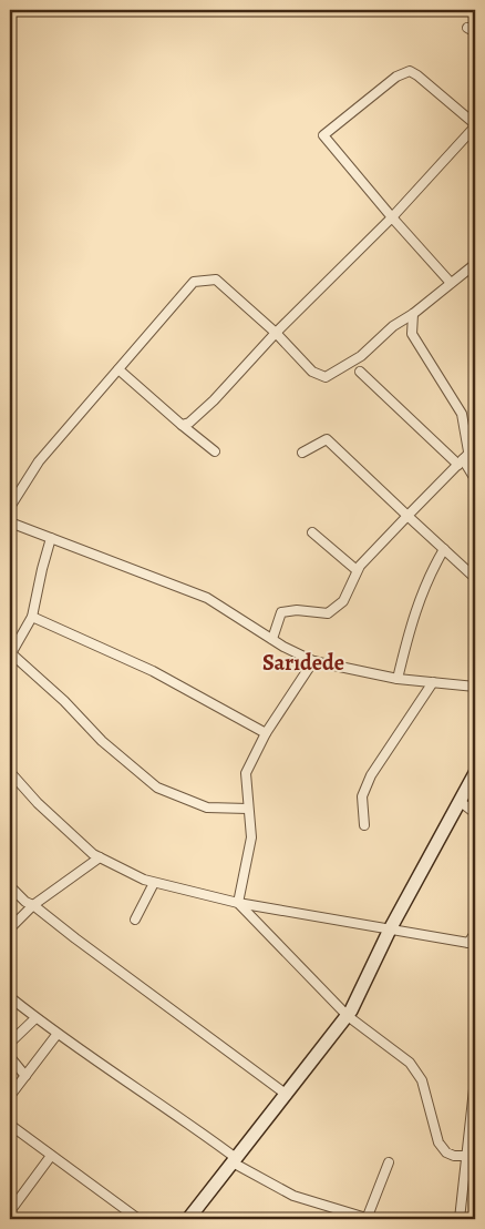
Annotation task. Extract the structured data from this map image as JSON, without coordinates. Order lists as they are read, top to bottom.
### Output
{
  "districts": ["Sarıdede"]
}
